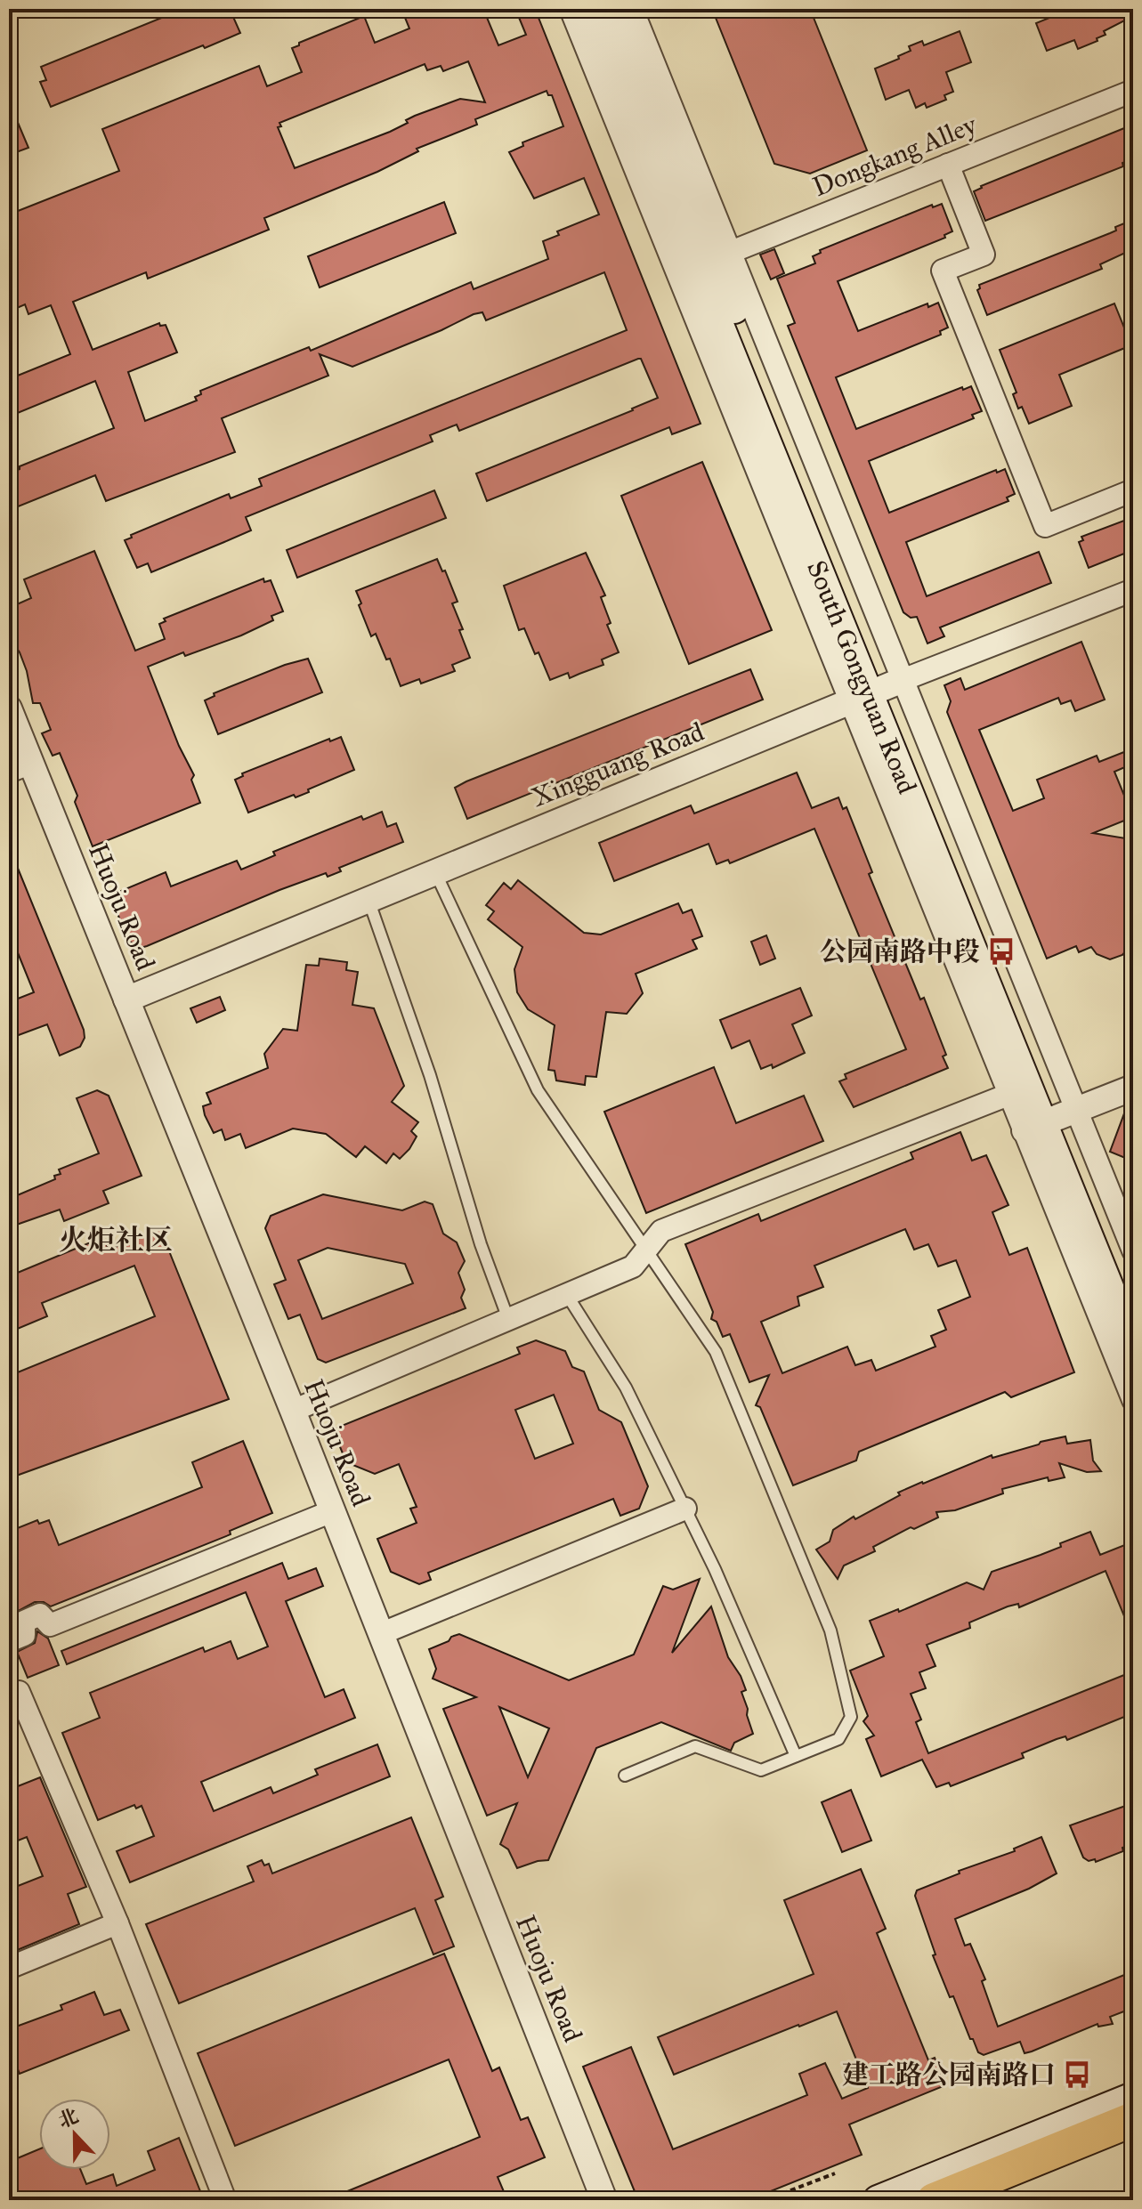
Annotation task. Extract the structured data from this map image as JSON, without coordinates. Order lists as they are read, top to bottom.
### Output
{
  "streets": {
    "main road": ["South Gongyuan Road"],
    "street": ["Dongkang Alley", "Xingguang Road", "Huoju Road"]
  },
  "crossings": [
    ["Dongkang Alley", "South Gongyuan Road"],
    ["South Gongyuan Road", "Xingguang Road"],
    ["Xingguang Road", "Huoju Road"]
  ],
  "districts": ["火炬社区"],
  "places": {
    "bus stop": ["公园南路中段", "建工路公园南路口"]
  },
  "north": "top"
}
